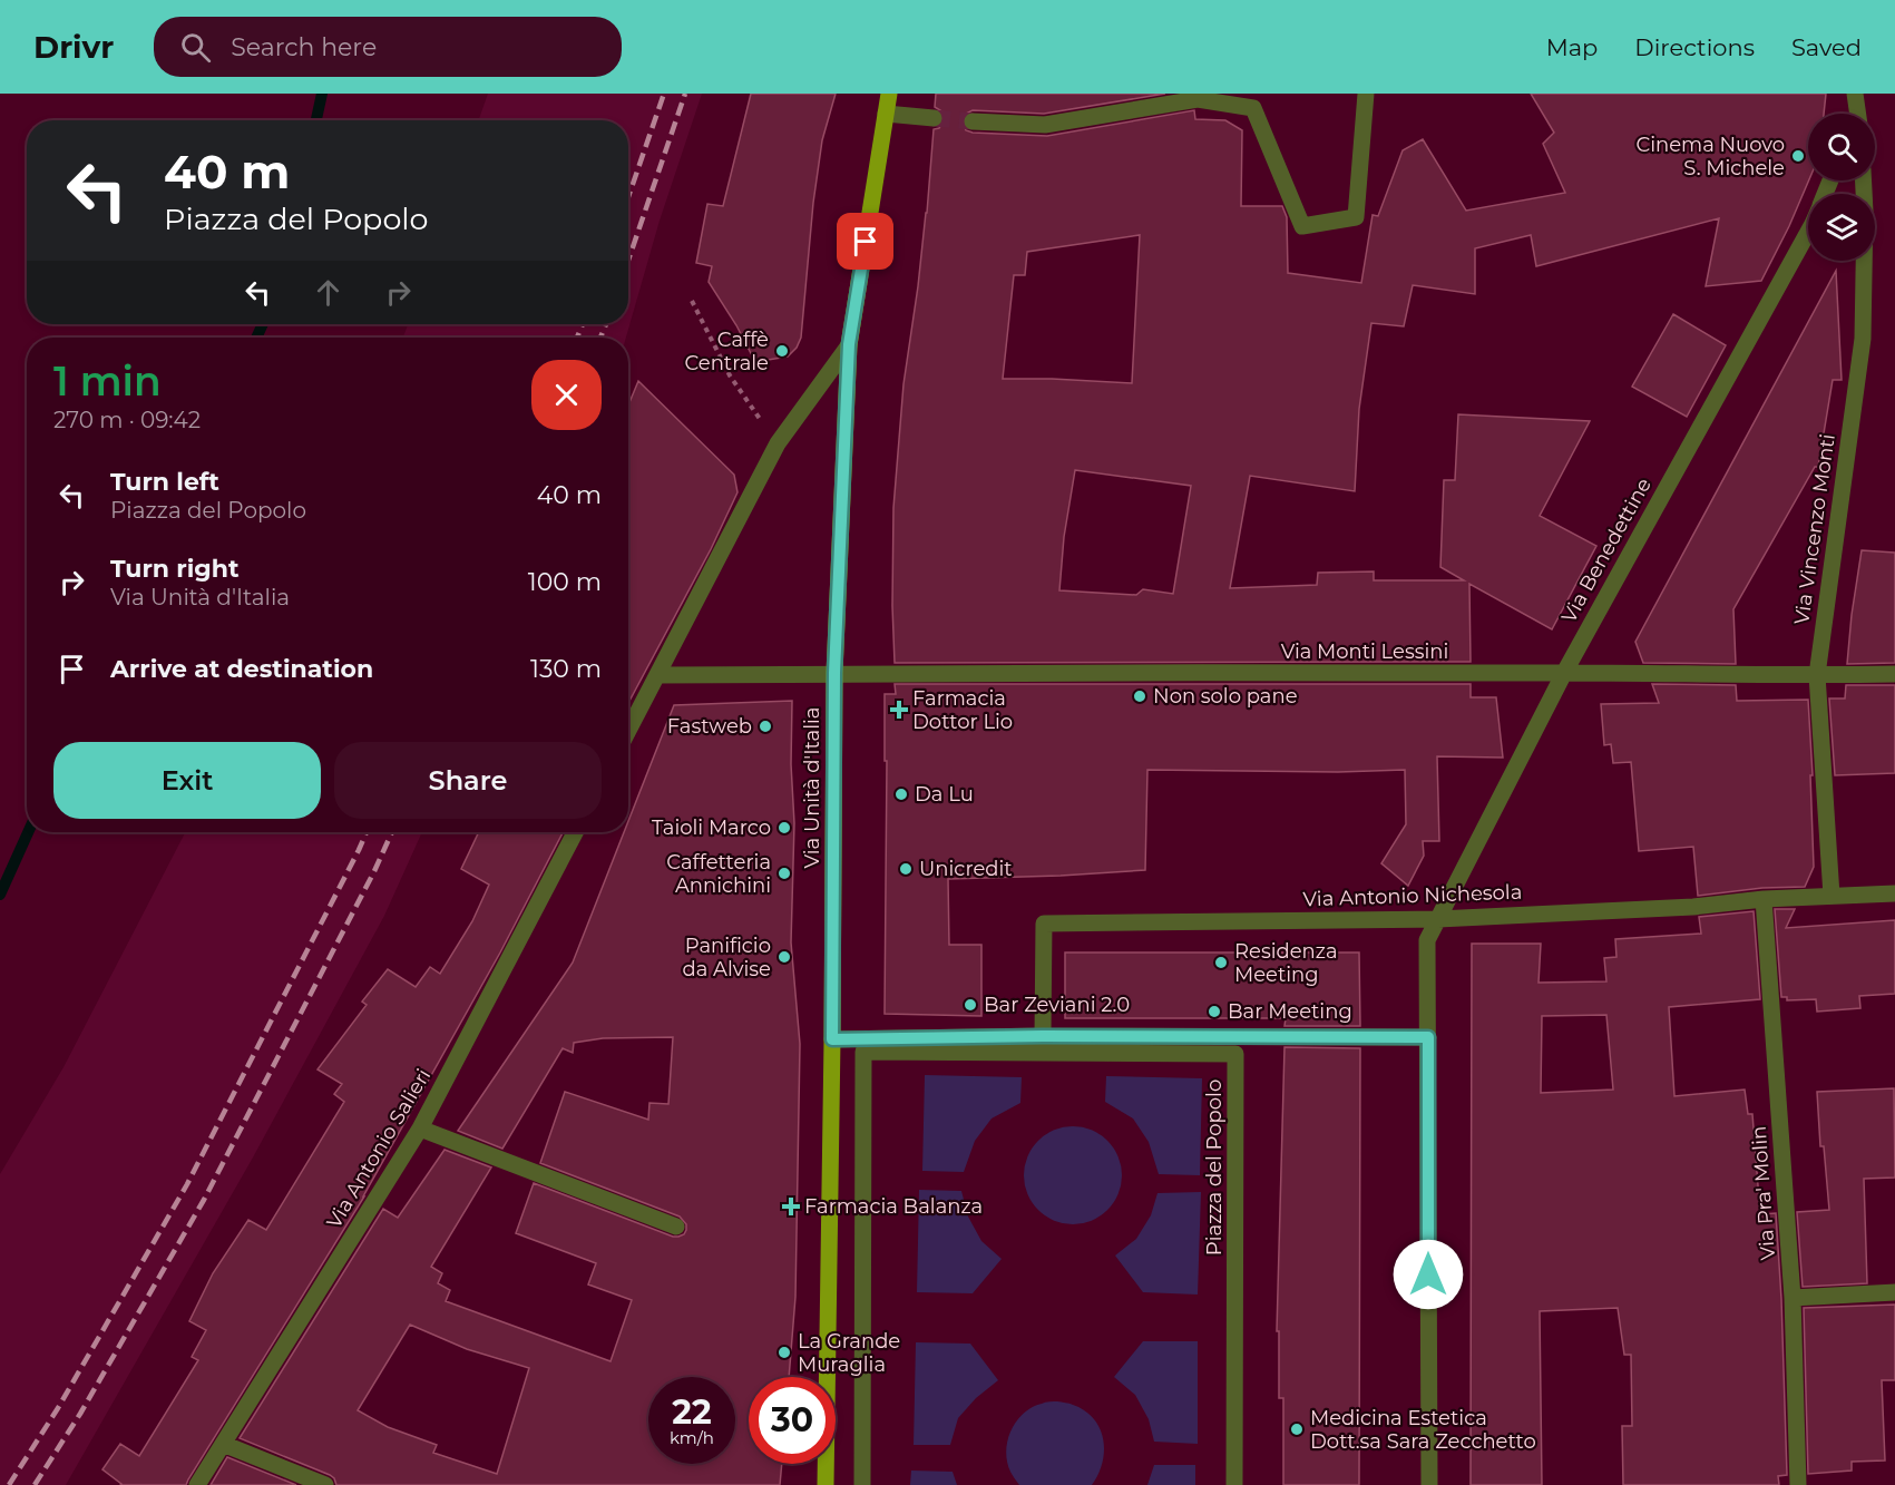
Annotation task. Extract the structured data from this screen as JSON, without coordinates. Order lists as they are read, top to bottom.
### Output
{
  "streets": {
    "main road": ["Via Unità d'Italia"],
    "street": [
      "Via Vincenzo Monti",
      "Via Benedettine",
      "Via Monti Lessini",
      "Via Antonio Nichesola",
      "Via Antonio Salieri",
      "Piazza del Popolo",
      "Via Pra' Molin"
    ]
  },
  "crossings": [
    ["Via Vincenzo Monti", "Via Monti Lessini"],
    ["Via Vincenzo Monti", "Via Antonio Nichesola"],
    ["Via Benedettine", "Via Monti Lessini"],
    ["Via Benedettine", "Via Antonio Nichesola"],
    ["Via Monti Lessini", "Via Unità d'Italia"],
    ["Via Antonio Nichesola", "Via Pra' Molin"]
  ],
  "places": {
    "other": [
      "Cinema Nuovo S. Michele",
      "Caffè Centrale",
      "Non solo pane",
      "Fastweb",
      "Da Lu",
      "Taioli Marco",
      "Unicredit",
      "Caffetteria Annichini",
      "Panificio da Alvise",
      "Residenza Meeting",
      "Bar Zeviani 2.0",
      "Bar Meeting",
      "La Grande Muraglia",
      "Medicina Estetica Dott.sa Sara Zecchetto"
    ],
    "health": ["Farmacia Dottor Lio", "Farmacia Balanza"]
  },
  "page": {
    "header": "Drivr",
    "search": "Search here",
    "nav": ["Map", "Directions", "Saved"],
    "turn": ["40 m", "Piazza del Popolo"],
    "heading": ["1 min", "270 m · 09:42"],
    "list": [
      {
        "name": "Turn left",
        "note": "Piazza del Popolo",
        "value": "40 m"
      },
      {
        "name": "Turn right",
        "note": "Via Unità d'Italia",
        "value": "100 m"
      },
      {
        "name": "Arrive at destination",
        "value": "130 m"
      }
    ],
    "buttons": ["Exit", "Share"],
    "speed": "22 km/h",
    "limit": "30"
  }
}
